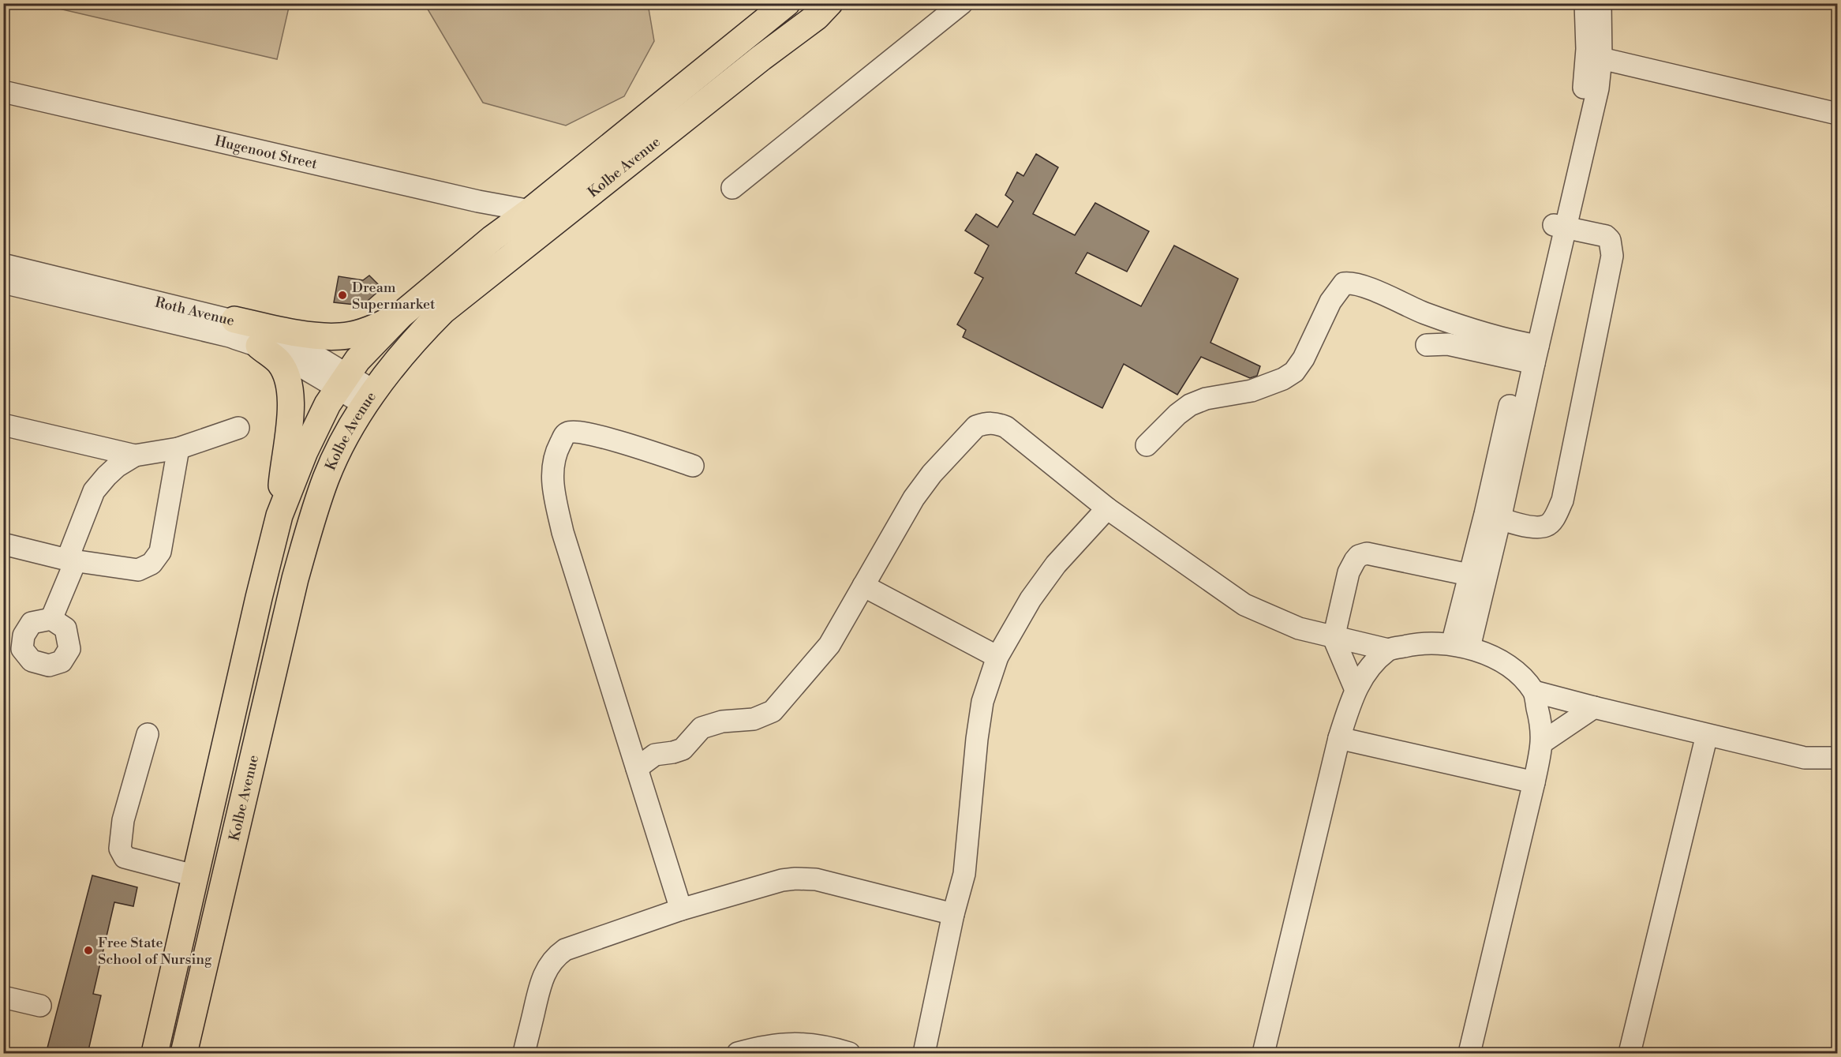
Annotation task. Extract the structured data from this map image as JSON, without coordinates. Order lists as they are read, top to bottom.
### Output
{
  "streets": {
    "main road": ["Kolbe Avenue"],
    "street": ["Hugenoot Street", "Roth Avenue"]
  },
  "crossings": [
    ["Hugenoot Street", "Kolbe Avenue"],
    ["Kolbe Avenue", "Roth Avenue"]
  ],
  "places": ["Dream Supermarket", "Free State School of Nursing"]
}
